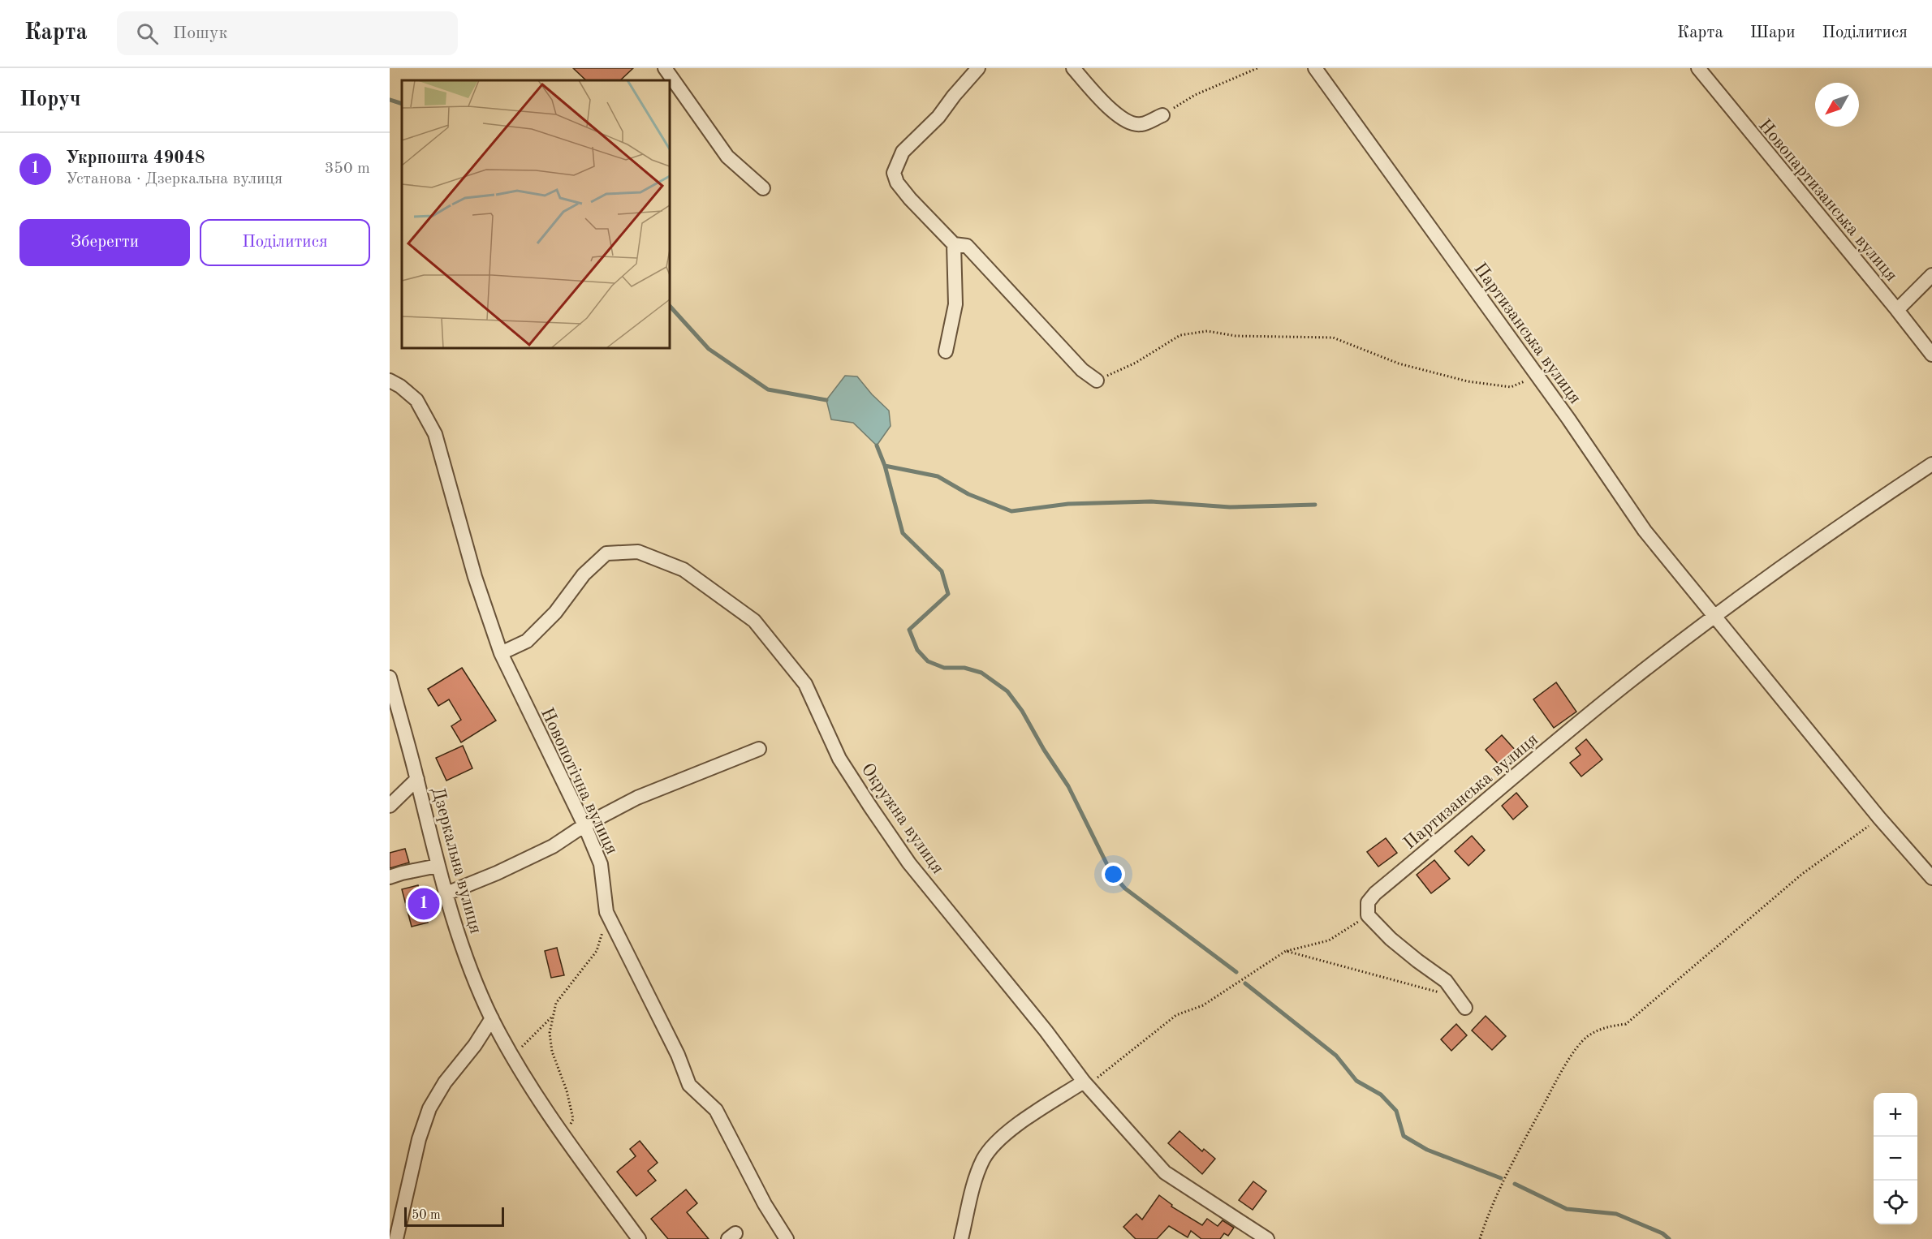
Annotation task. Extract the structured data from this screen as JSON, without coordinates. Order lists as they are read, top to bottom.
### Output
{
  "streets": {
    "street": [
      "Новопартизанська вулиця",
      "Партизанська вулиця",
      "Новопотічна вулиця",
      "Окружна вулиця",
      "Дзеркальна вулиця"
    ]
  },
  "crossings": [
    ["Новопотічна вулиця", "Окружна вулиця"]
  ],
  "scale_bar": "50 m",
  "north": "bottom left",
  "page": {
    "header": "Карта",
    "search": "Пошук",
    "nav": ["Карта", "Шари", "Поділитися"],
    "heading": "Поруч",
    "list": [
      {
        "mark": "1",
        "name": "Укрпошта 49048",
        "note": "Установа · Дзеркальна вулиця",
        "value": "350 m"
      }
    ],
    "buttons": ["Зберегти", "Поділитися"],
    "pins": "1",
    "map_buttons": ["+", "−"],
    "scale": "50 m"
  }
}
